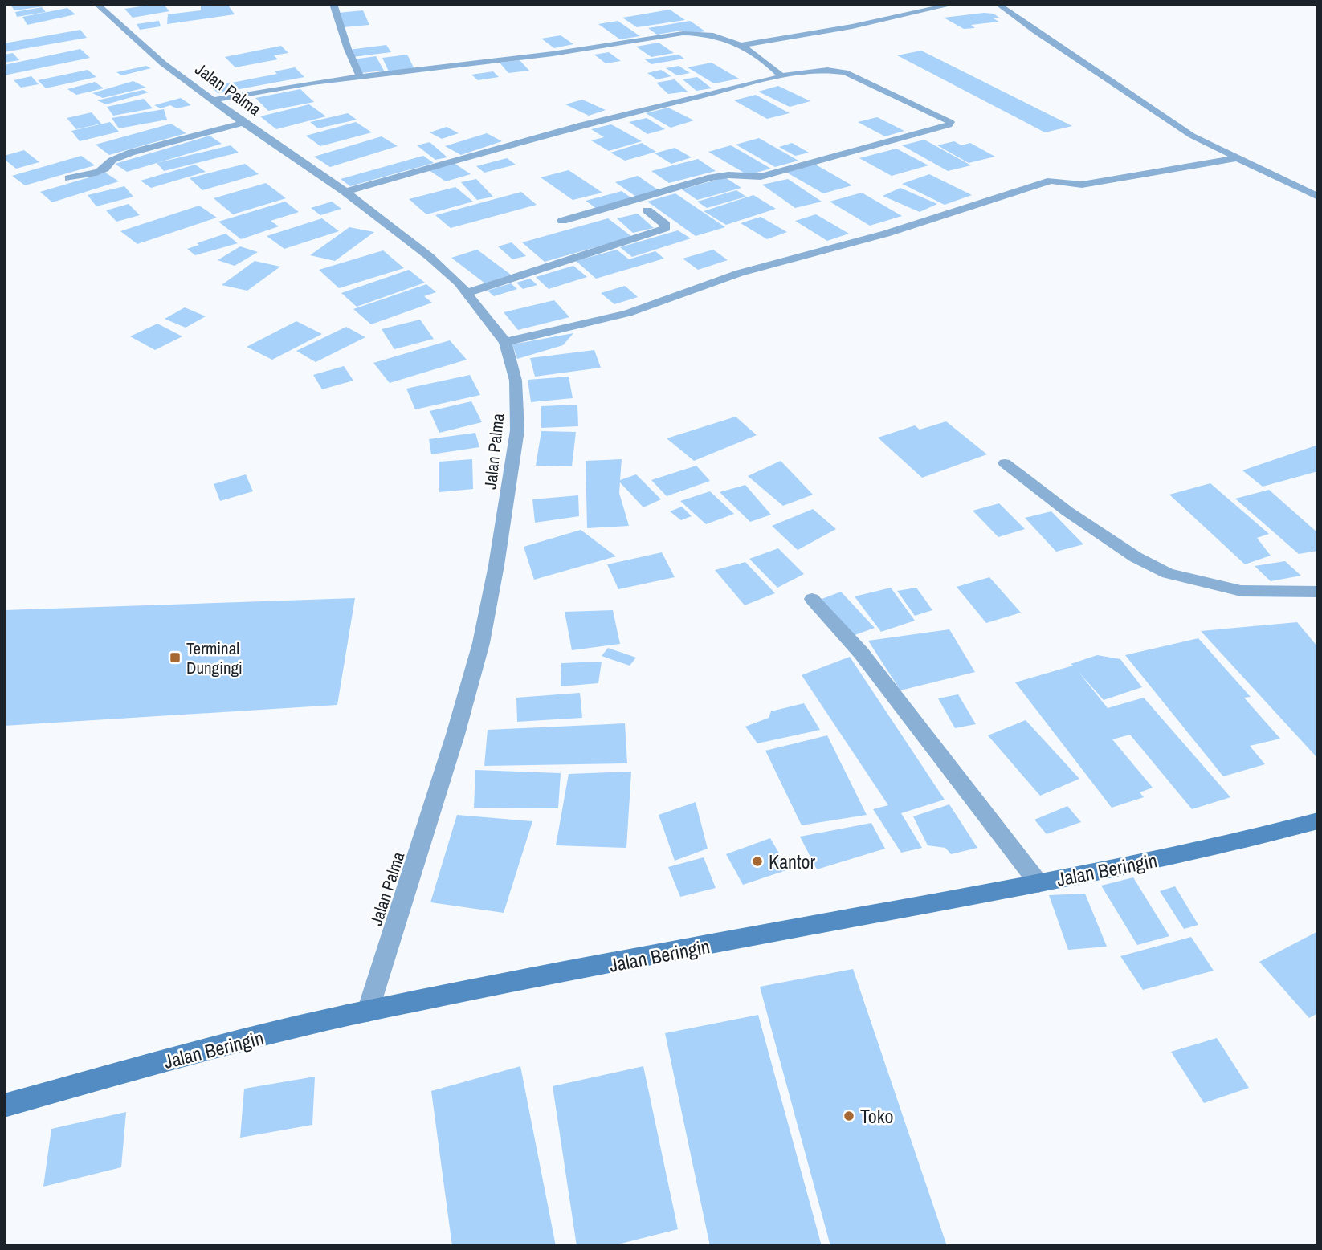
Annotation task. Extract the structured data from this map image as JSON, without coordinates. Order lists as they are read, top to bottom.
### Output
{
  "streets": {
    "street": ["Jalan Palma", "Jalan Beringin"]
  },
  "crossings": [
    ["Jalan Palma", "Jalan Beringin"]
  ],
  "places": {
    "transit": ["Terminal Dungingi"],
    "other": ["Kantor", "Toko"]
  }
}
